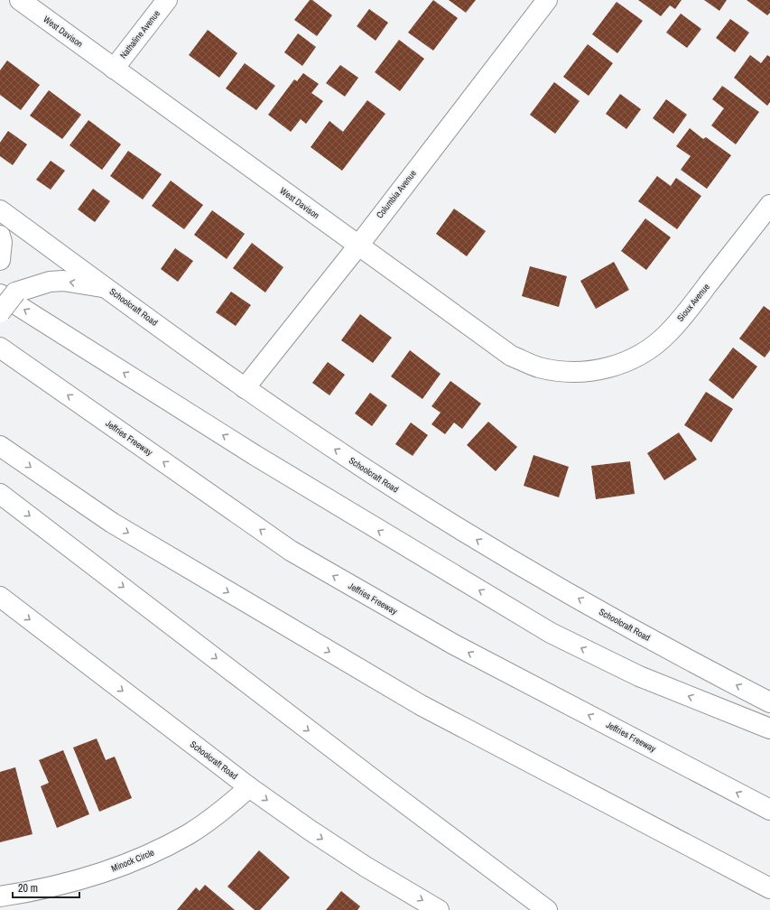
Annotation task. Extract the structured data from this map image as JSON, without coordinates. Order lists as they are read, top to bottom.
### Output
{
  "streets": {
    "main road": [
      "West Davison",
      "Nathaline Avenue",
      "Columbia Avenue",
      "Sioux Avenue",
      "Schoolcraft Road",
      "Jeffries Freeway",
      "Minock Circle"
    ]
  },
  "crossings": [
    ["West Davison", "Nathaline Avenue"],
    ["West Davison", "Columbia Avenue"],
    ["West Davison", "Sioux Avenue"],
    ["Columbia Avenue", "Schoolcraft Road"],
    ["Schoolcraft Road", "Minock Circle"]
  ],
  "scale_bar": "20 m"
}
